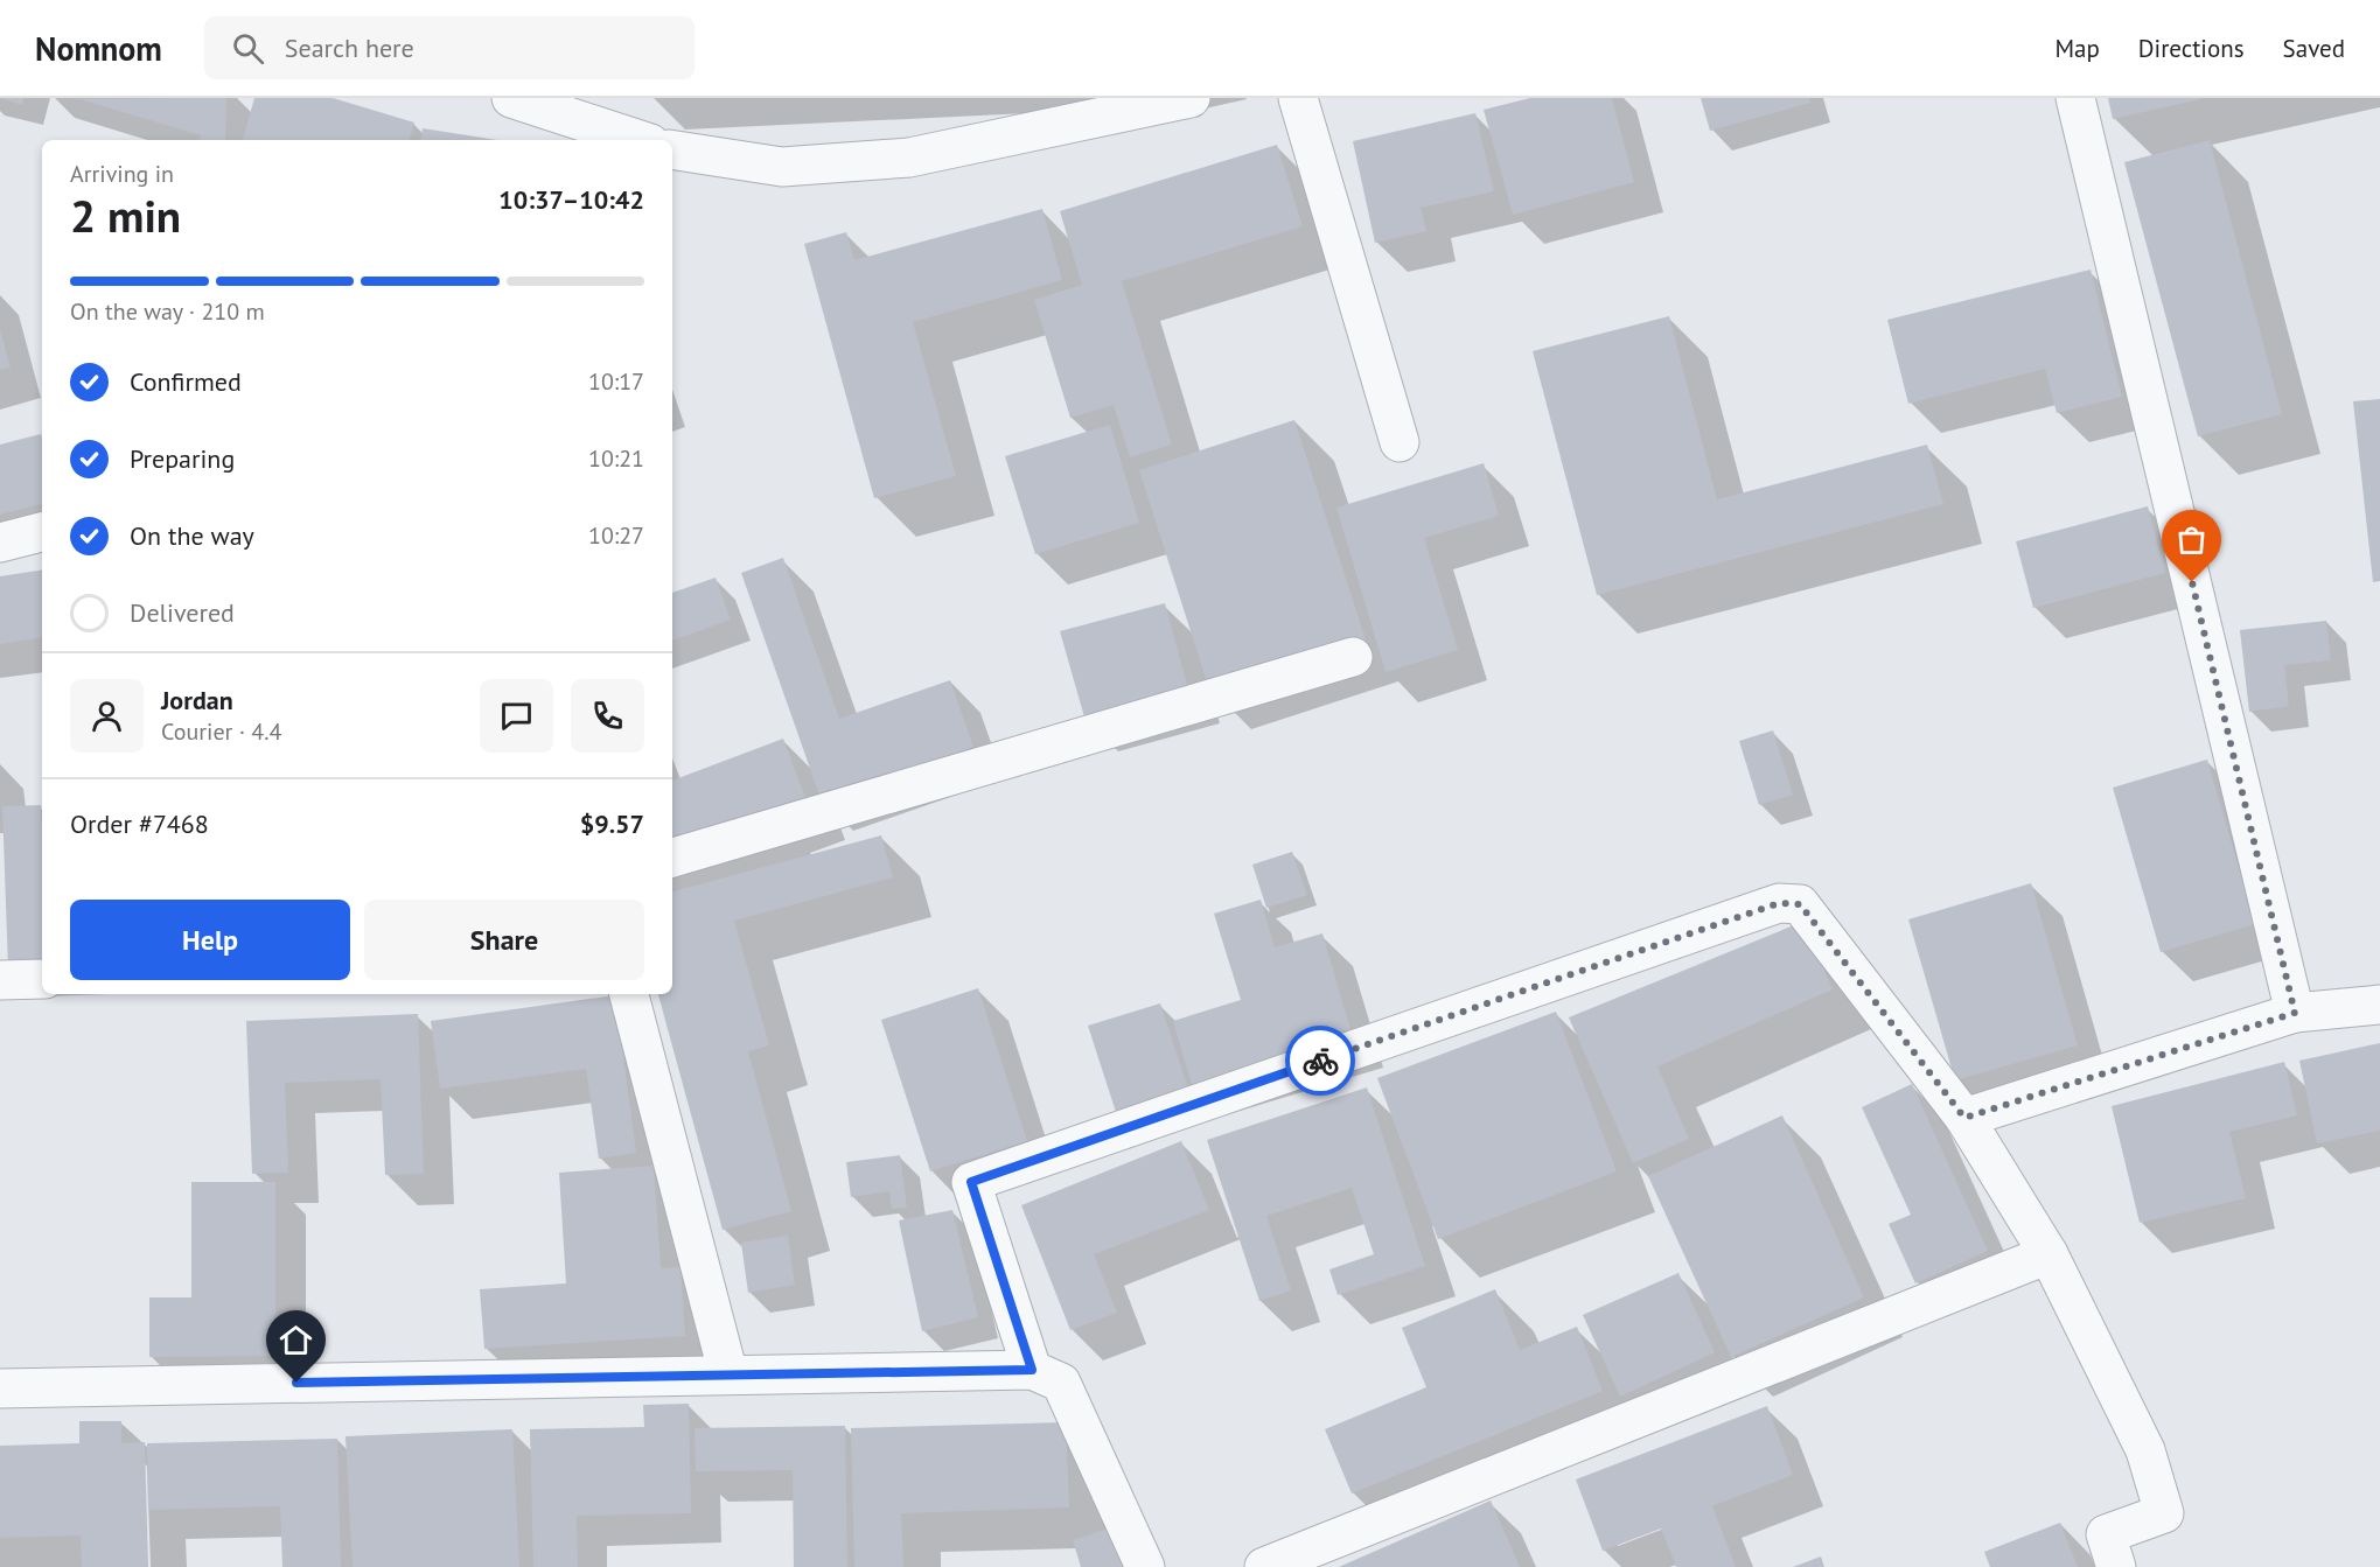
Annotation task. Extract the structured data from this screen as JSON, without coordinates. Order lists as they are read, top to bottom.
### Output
{
  "page": {
    "header": "Nomnom",
    "search": "Search here",
    "nav": ["Map", "Directions", "Saved"],
    "heading": ["2 min", "Arriving in", "10:37–10:42"],
    "panel": [
      "Jordan",
      "Courier · 4.4",
      "Order #7468",
      "$9.57"
    ],
    "bar": "On the way · 210 m",
    "list": [
      ["Confirmed", "10:17"],
      ["Preparing", "10:21"],
      ["On the way", "10:27"],
      "Delivered"
    ],
    "buttons": ["Help", "Share"]
  }
}
